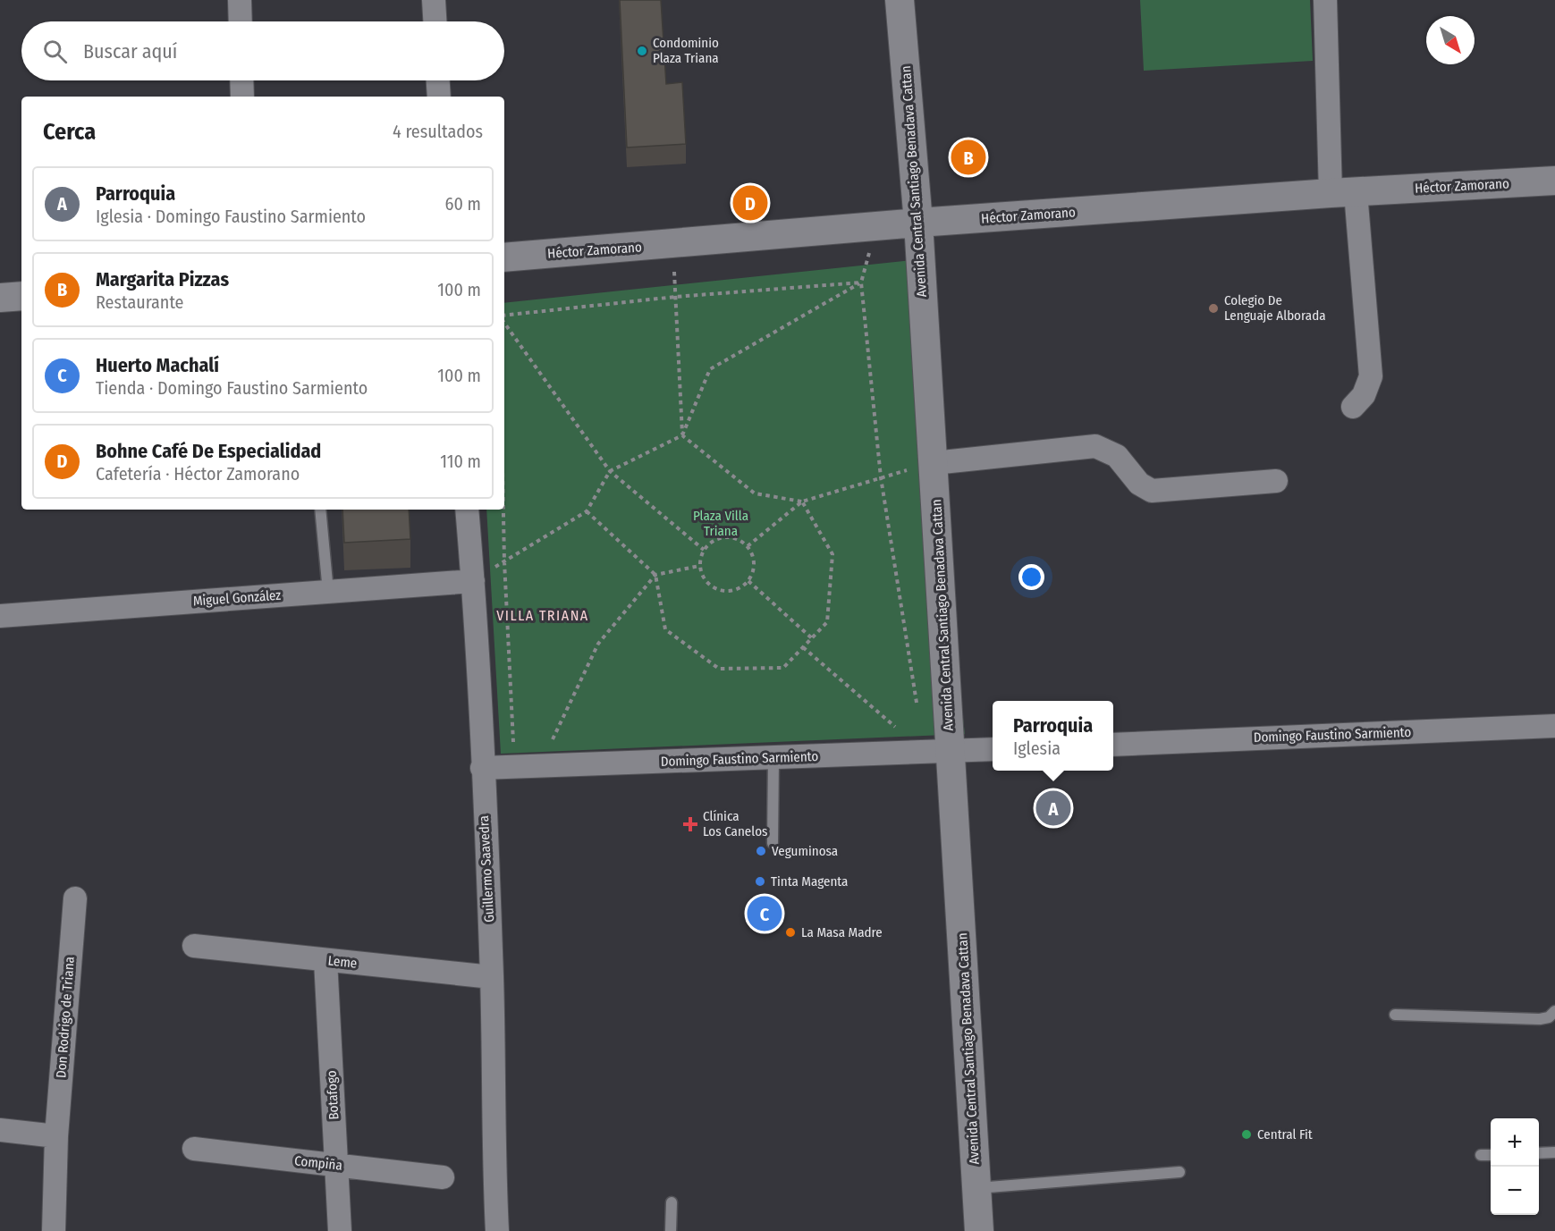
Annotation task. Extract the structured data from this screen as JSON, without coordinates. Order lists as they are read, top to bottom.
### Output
{
  "streets": {
    "street": [
      "Avenida Central Santiago Benadava Cattan",
      "Héctor Zamorano",
      "Miguel González",
      "Domingo Faustino Sarmiento",
      "Guillermo Saavedra",
      "Leme",
      "Don Rodrigo de Triana",
      "Botafogo",
      "Compiña"
    ]
  },
  "crossings": [
    ["Avenida Central Santiago Benadava Cattan", "Héctor Zamorano"],
    ["Avenida Central Santiago Benadava Cattan", "Domingo Faustino Sarmiento"],
    ["Miguel González", "Guillermo Saavedra"],
    ["Domingo Faustino Sarmiento", "Guillermo Saavedra"],
    ["Guillermo Saavedra", "Leme"],
    ["Leme", "Botafogo"],
    ["Botafogo", "Compiña"]
  ],
  "districts": ["VILLA TRIANA"],
  "parks": ["Plaza Villa Triana"],
  "places": {
    "other": [
      "Condominio Plaza Triana",
      "Colegio De Lenguaje Alborada",
      "Veguminosa",
      "Tinta Magenta",
      "La Masa Madre",
      "Central Fit"
    ],
    "health": ["Clínica Los Canelos"]
  },
  "north": "bottom right",
  "page": {
    "search": "Buscar aquí",
    "heading": ["Cerca", "4 resultados"],
    "pins": [
      "B",
      "D",
      "A",
      "C"
    ],
    "list": [
      {
        "mark": "A",
        "name": "Parroquia",
        "note": "Iglesia · Domingo Faustino Sarmiento",
        "value": "60 m"
      },
      {
        "mark": "B",
        "name": "Margarita Pizzas",
        "note": "Restaurante",
        "value": "100 m"
      },
      {
        "mark": "C",
        "name": "Huerto Machalí",
        "note": "Tienda · Domingo Faustino Sarmiento",
        "value": "100 m"
      },
      {
        "mark": "D",
        "name": "Bohne Café De Especialidad",
        "note": "Cafetería · Héctor Zamorano",
        "value": "110 m"
      }
    ],
    "popup": ["Parroquia", "Iglesia"],
    "map_buttons": ["+", "−"]
  }
}
